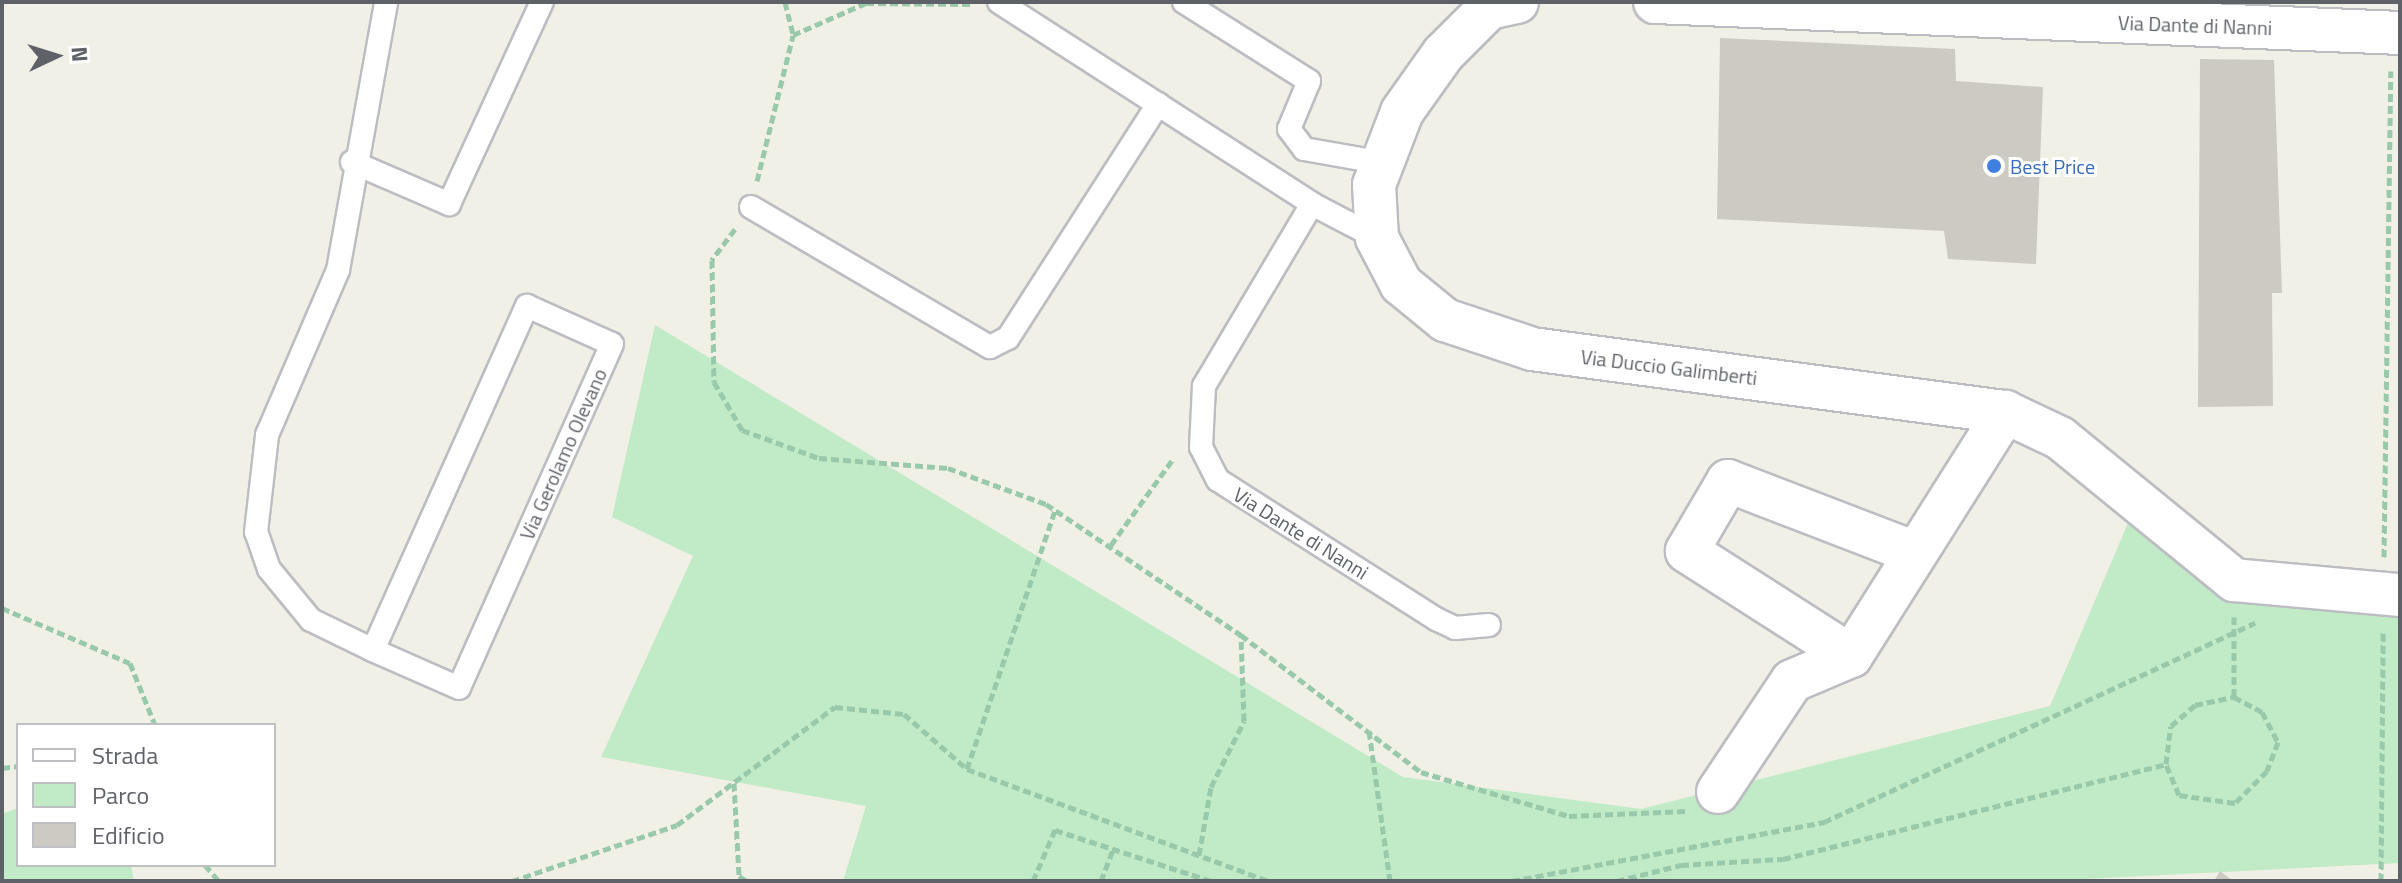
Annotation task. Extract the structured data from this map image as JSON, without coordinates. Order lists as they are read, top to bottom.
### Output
{
  "streets": {
    "street": ["Via Dante di Nanni", "Via Duccio Galimberti"],
    "lane": ["Via Gerolamo Olevano"]
  },
  "places": ["Best Price"],
  "legend": ["Strada", "Parco", "Edificio"],
  "north": "right"
}
